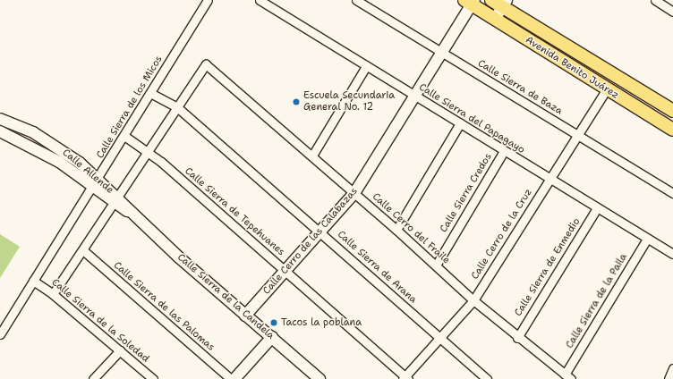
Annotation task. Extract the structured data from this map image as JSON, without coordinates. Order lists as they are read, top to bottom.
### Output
{
  "streets": {
    "main road": ["Avenida Benito Juárez"],
    "street": [
      "Calle Sierra de Baza",
      "Calle Sierra de los Micos",
      "Calle Sierra del Papagayo",
      "Calle Allende",
      "Calle Sierra Credos",
      "Calle Sierra de Tepehuanes",
      "Calle Cerro del Fraile",
      "Calle Cerro de la Cruz",
      "Calle Cerro de las Calabazas",
      "Calle Sierra de Arana",
      "Calle Sierra de Enmedio",
      "Calle Sierra de la Candela",
      "Calle Sierra de la Paila",
      "Calle Sierra de las Palomas",
      "Calle Sierra de la Soledad"
    ]
  },
  "crossings": [
    ["Avenida Benito Juárez", "Calle Cerro de la Cruz"],
    ["Avenida Benito Juárez", "Calle Cerro de las Calabazas"],
    ["Calle Sierra de Baza", "Calle Cerro de la Cruz"],
    ["Calle Sierra de Baza", "Calle Cerro de las Calabazas"],
    ["Calle Sierra de los Micos", "Calle Allende"],
    ["Calle Sierra de los Micos", "Calle Sierra de Tepehuanes"],
    ["Calle Sierra de los Micos", "Calle Sierra de Arana"],
    ["Calle Sierra de los Micos", "Calle Sierra de la Soledad"],
    ["Calle Sierra del Papagayo", "Calle Sierra Credos"],
    ["Calle Sierra del Papagayo", "Calle Cerro de la Cruz"],
    ["Calle Sierra del Papagayo", "Calle Cerro de las Calabazas"],
    ["Calle Sierra del Papagayo", "Calle Sierra de Enmedio"],
    ["Calle Sierra del Papagayo", "Calle Sierra de la Paila"],
    ["Calle Allende", "Calle Sierra de la Candela"],
    ["Calle Sierra Credos", "Calle Cerro del Fraile"],
    ["Calle Sierra de Tepehuanes", "Calle Cerro de la Cruz"],
    ["Calle Sierra de Tepehuanes", "Calle Cerro de las Calabazas"],
    ["Calle Cerro del Fraile", "Calle Cerro de la Cruz"],
    ["Calle Cerro del Fraile", "Calle Cerro de las Calabazas"],
    ["Calle Cerro del Fraile", "Calle Sierra de Arana"],
    ["Calle Cerro del Fraile", "Calle Sierra de Enmedio"],
    ["Calle Cerro del Fraile", "Calle Sierra de la Paila"],
    ["Calle Cerro de la Cruz", "Calle Sierra de Arana"],
    ["Calle Cerro de las Calabazas", "Calle Sierra de Arana"],
    ["Calle Cerro de las Calabazas", "Calle Sierra de la Candela"]
  ],
  "places": ["Escuela Secundaria General No. 12", "Tacos la poblana"]
}
